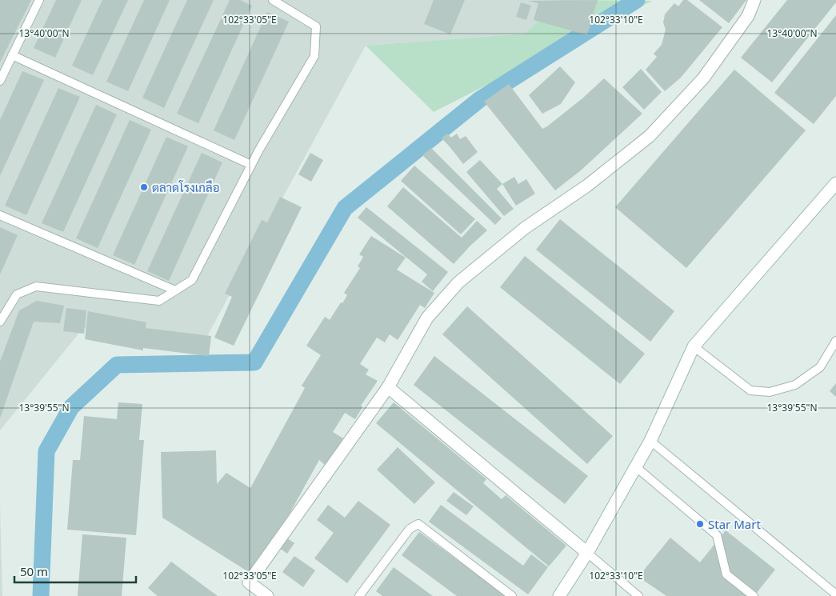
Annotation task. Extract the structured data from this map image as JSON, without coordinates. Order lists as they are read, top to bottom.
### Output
{
  "places": ["ตลาดโรงเกลือ", "Star Mart"],
  "scale_bar": "50 m",
  "coordinates": [
    "102°33'05\"E",
    "102°33'10\"E",
    "13°40'00\"N",
    "13°39'55\"N"
  ]
}
